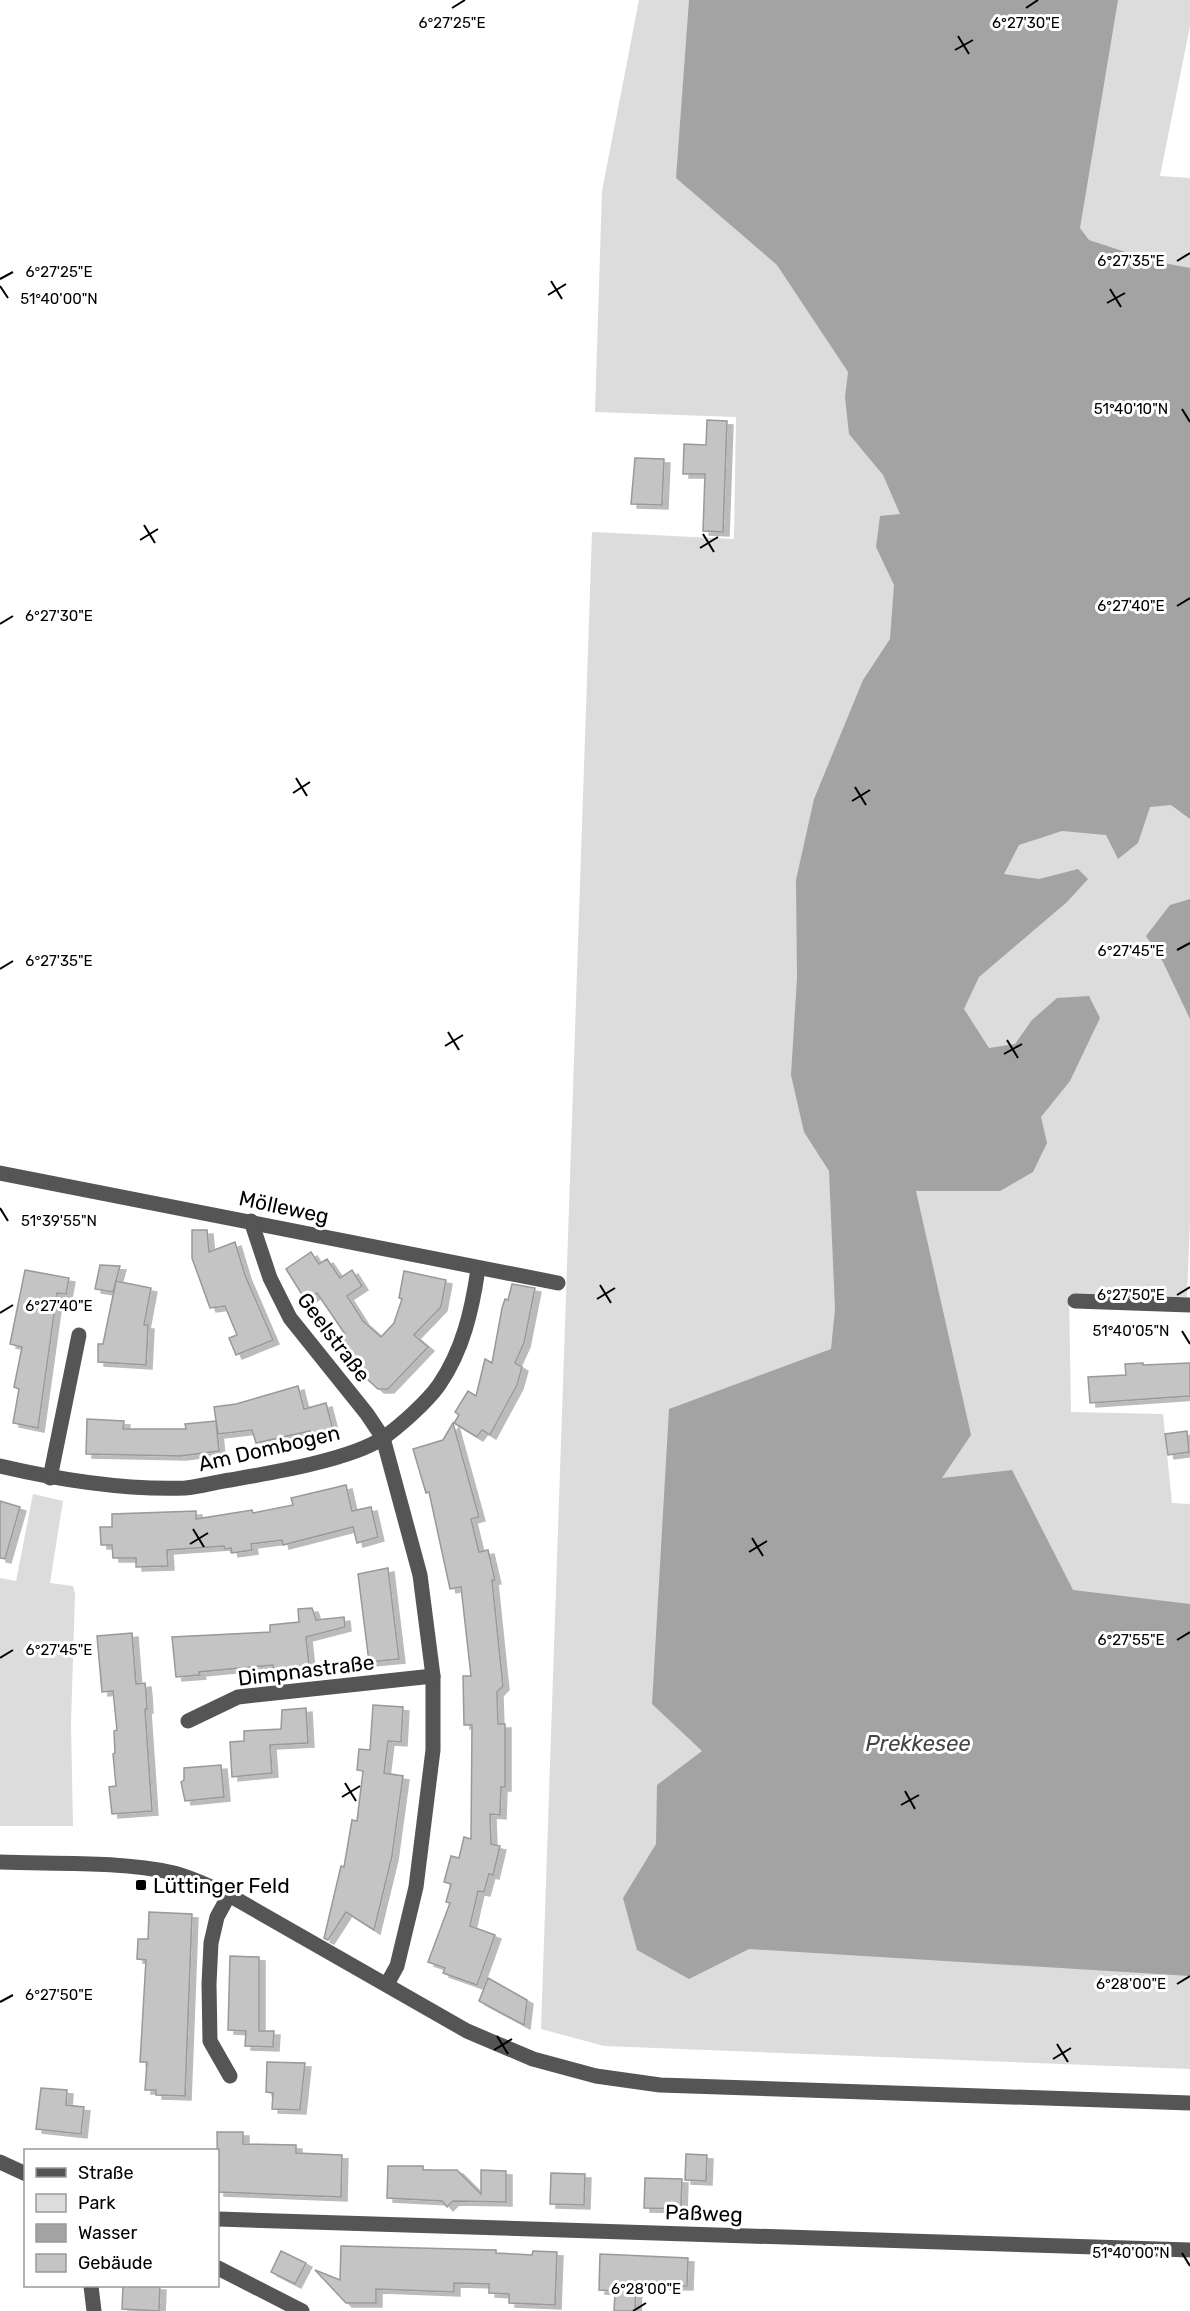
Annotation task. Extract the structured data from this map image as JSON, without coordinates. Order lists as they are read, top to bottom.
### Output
{
  "streets": {
    "street": [
      "Mölleweg",
      "Geelstraße",
      "Am Dombogen",
      "Dimpnastraße",
      "Paßweg"
    ]
  },
  "crossings": [
    ["Mölleweg", "Geelstraße"],
    ["Mölleweg", "Am Dombogen"],
    ["Geelstraße", "Am Dombogen"],
    ["Geelstraße", "Dimpnastraße"]
  ],
  "water": ["Prekkesee"],
  "places": {
    "transit": ["Lüttinger Feld"]
  },
  "legend": [
    "Straße",
    "Park",
    "Wasser",
    "Gebäude"
  ],
  "coordinates": [
    "6°27'25\"E",
    "6°27'30\"E",
    "6°27'35\"E",
    "51°40'00\"N",
    "51°40'10\"N",
    "6°27'40\"E",
    "6°27'45\"E",
    "51°39'55\"N",
    "6°27'50\"E",
    "51°40'05\"N",
    "6°27'55\"E",
    "6°28'00\"E"
  ]
}
